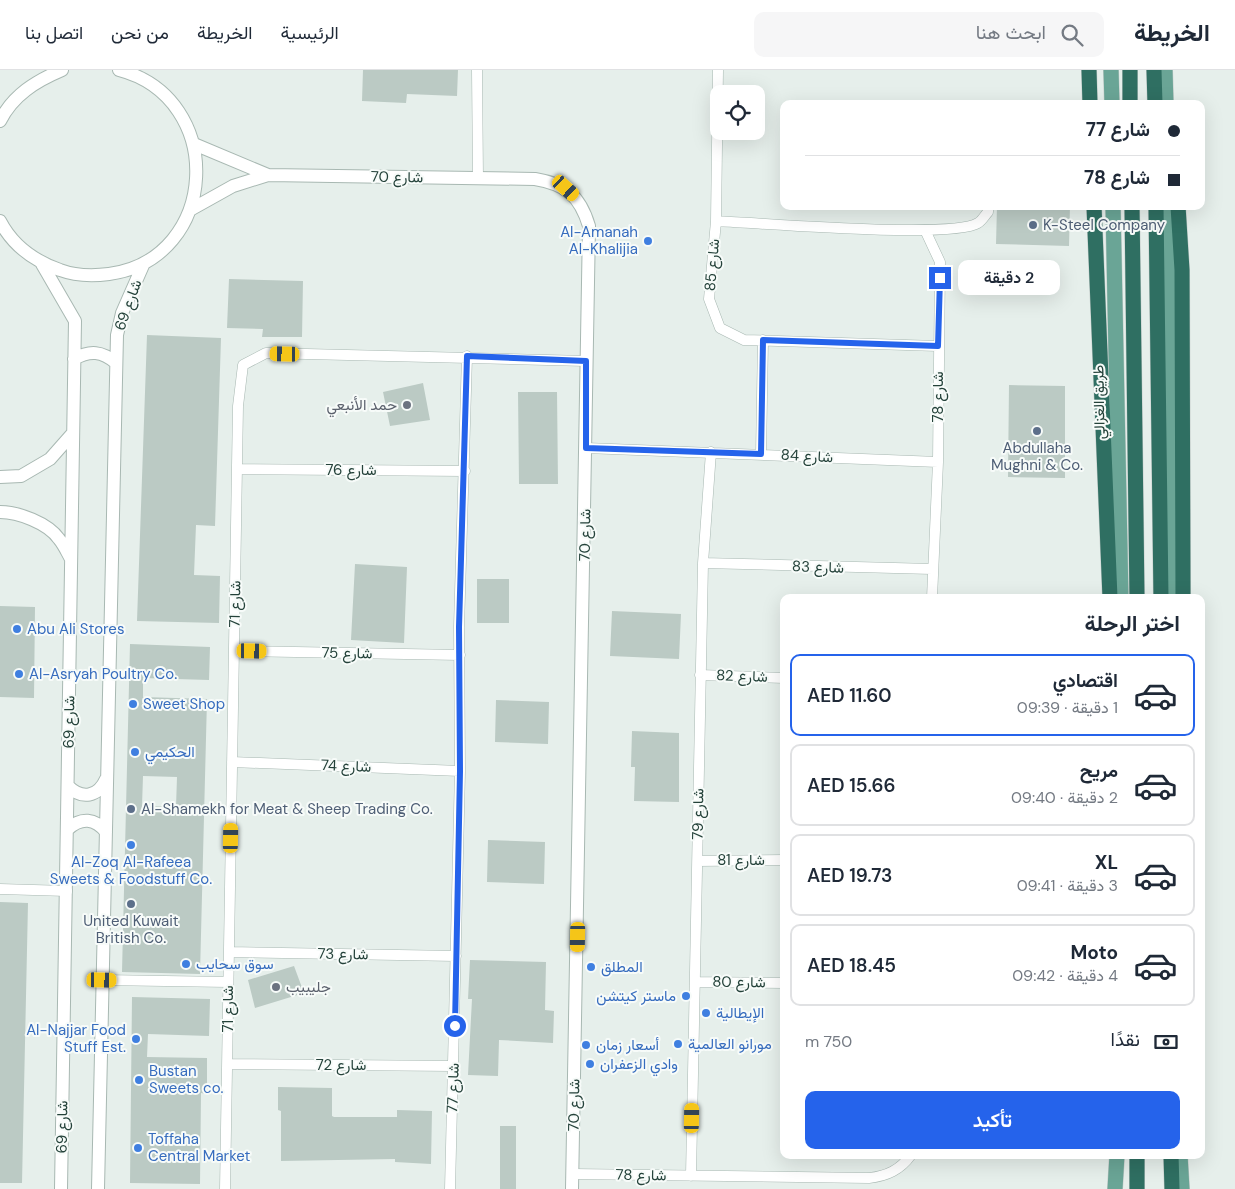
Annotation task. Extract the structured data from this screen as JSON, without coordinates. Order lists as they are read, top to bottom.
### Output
{
  "streets": {
    "main road": ["طريق الغزالي"],
    "street": [
      "شارع 70",
      "شارع 85",
      "شارع 69",
      "شارع 78",
      "شارع 84",
      "شارع 76",
      "شارع 83",
      "شارع 71",
      "شارع 75",
      "شارع 82",
      "شارع 74",
      "شارع 79",
      "شارع 81",
      "شارع 73",
      "شارع 80",
      "شارع 72",
      "شارع 77"
    ]
  },
  "crossings": [
    ["شارع 70", "شارع 78"],
    ["شارع 70", "شارع 84"],
    ["شارع 70", "شارع 71"],
    ["شارع 85", "شارع 78"],
    ["شارع 78", "شارع 84"],
    ["شارع 78", "شارع 83"],
    ["شارع 78", "شارع 79"],
    ["شارع 84", "شارع 79"],
    ["شارع 76", "شارع 71"],
    ["شارع 76", "شارع 77"],
    ["شارع 83", "شارع 79"],
    ["شارع 71", "شارع 75"],
    ["شارع 71", "شارع 74"],
    ["شارع 71", "شارع 73"],
    ["شارع 71", "شارع 72"],
    ["شارع 71", "شارع 77"],
    ["شارع 75", "شارع 77"],
    ["شارع 82", "شارع 79"],
    ["شارع 74", "شارع 77"],
    ["شارع 79", "شارع 81"],
    ["شارع 79", "شارع 80"],
    ["شارع 73", "شارع 77"],
    ["شارع 72", "شارع 77"]
  ],
  "places": [
    "K-Steel Company",
    "Al-Amanah Al-Khalijia",
    "حمد الأنبعي",
    "Abdullaha Mughni & Co.",
    "Abu Ali Stores",
    "Al-Asryah Poultry Co.",
    "Sweet Shop",
    "الحكيمي",
    "Al-Shamekh for Meat & Sheep Trading Co.",
    "Al-Zoq Al-Rafeea Sweets & Foodstuff Co.",
    "United Kuwait British Co.",
    "سوق سحايب",
    "المطلق",
    "جليبيب",
    "ماستر كيتشن",
    "الإيطالية",
    "Al-Najjar Food Stuff Est.",
    "مورانو العالمية",
    "أسعار زمان",
    "وادي الزعفران",
    "Bustan Sweets co.",
    "Toffaha Central Market"
  ],
  "page": {
    "header": "الخريطة",
    "search": "ابحث هنا",
    "nav": [
      "الرئيسية",
      "الخريطة",
      "من نحن",
      "اتصل بنا"
    ],
    "banner": ["شارع 77", "شارع 78"],
    "bubble": "2 دقيقة",
    "heading": "اختر الرحلة",
    "list": [
      {
        "name": "اقتصادي",
        "note": "1 دقيقة · 09:39",
        "value": "AED 11.60"
      },
      {
        "name": "مريح",
        "note": "2 دقيقة · 09:40",
        "value": "AED 15.66"
      },
      {
        "name": "XL",
        "note": "3 دقيقة · 09:41",
        "value": "AED 19.73"
      },
      {
        "name": "Moto",
        "note": "4 دقيقة · 09:42",
        "value": "AED 18.45"
      }
    ],
    "pay": ["نقدًا", "750 m"],
    "buttons": "تأكيد"
  }
}
